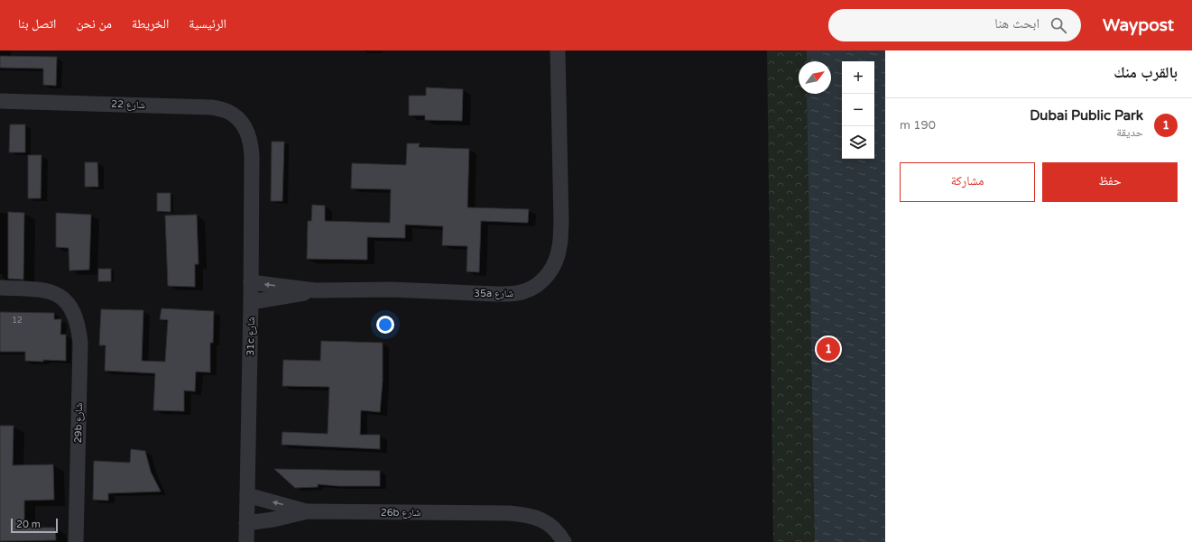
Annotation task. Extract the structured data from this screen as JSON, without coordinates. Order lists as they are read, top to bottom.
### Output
{
  "streets": {
    "street": [
      "شارع 22",
      "35a شارع",
      "31c شارع",
      "29b شارع",
      "26b شارع"
    ]
  },
  "crossings": [
    ["شارع 22", "31c شارع"],
    ["35a شارع", "31c شارع"],
    ["31c شارع", "26b شارع"]
  ],
  "house_numbers": ["12"],
  "scale_bar": "20 m",
  "north": "top right",
  "page": {
    "header": "Waypost",
    "search": "ابحث هنا",
    "nav": [
      "الرئيسية",
      "الخريطة",
      "من نحن",
      "اتصل بنا"
    ],
    "heading": "بالقرب منك",
    "map_buttons": ["+", "−"],
    "list": [
      {
        "mark": "1",
        "name": "Dubai Public Park",
        "note": "حديقة",
        "value": "190 m"
      }
    ],
    "buttons": ["حفظ", "مشاركة"],
    "pins": "1",
    "scale": "20 m"
  }
}
